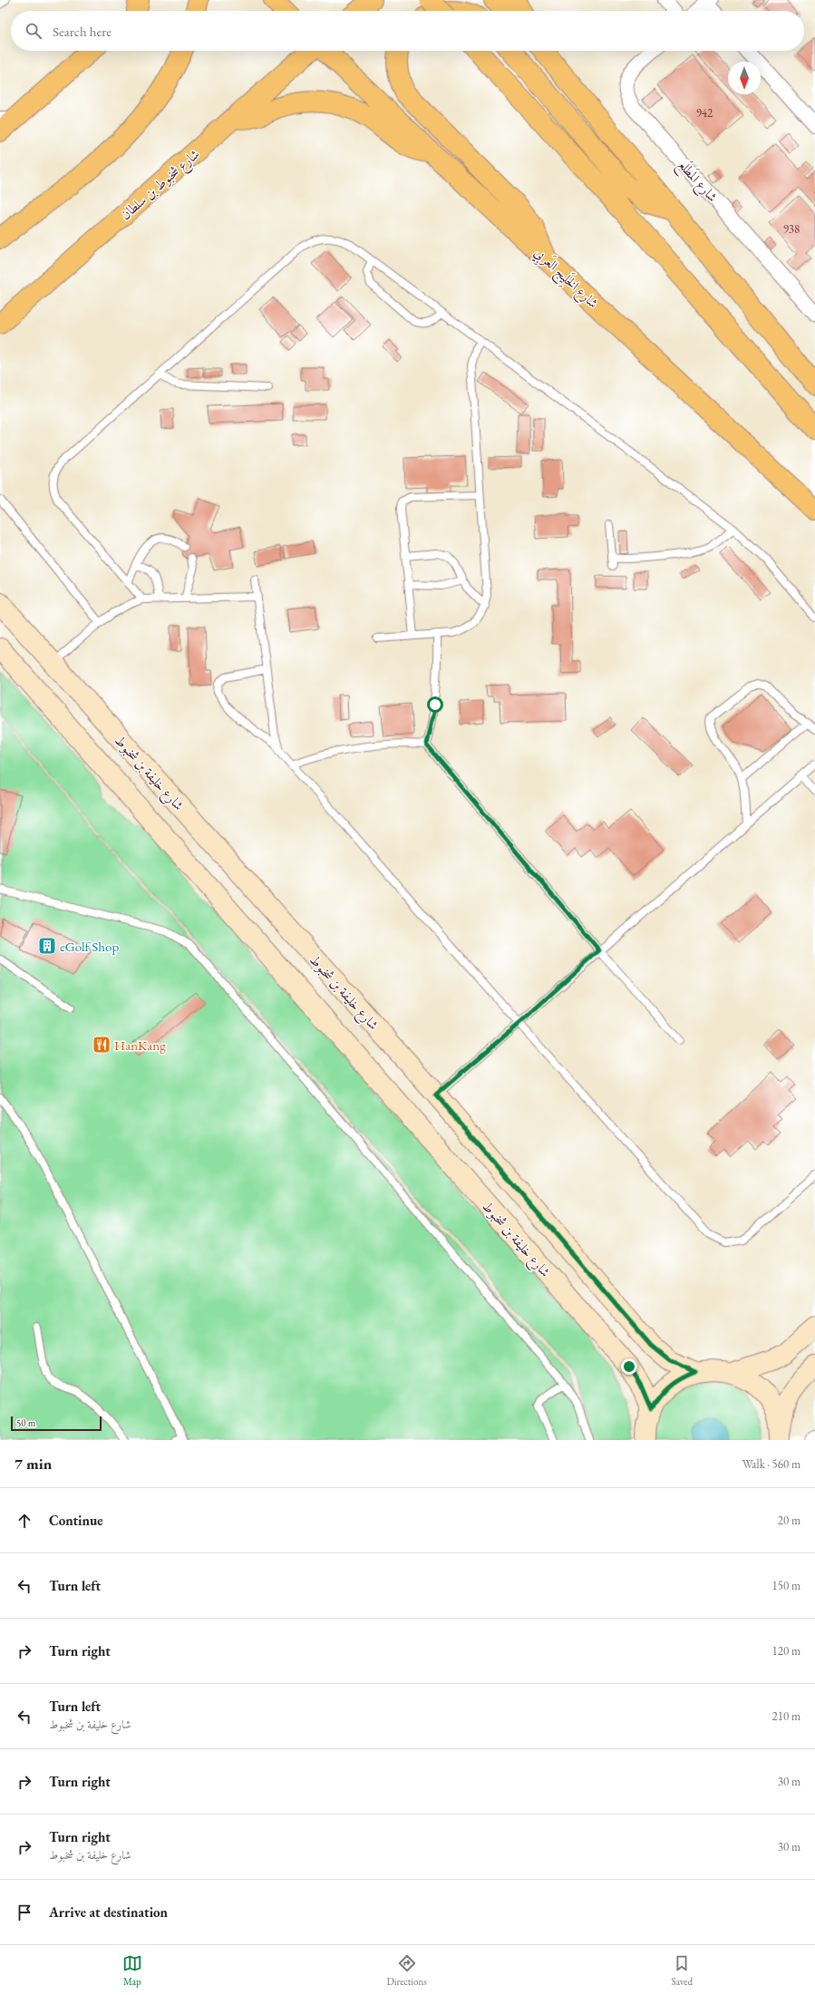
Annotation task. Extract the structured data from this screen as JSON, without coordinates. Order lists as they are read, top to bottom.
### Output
{
  "streets": {
    "main road": ["شارع شخبوط بن سلطان", "شارع الخَلِيج العَربِي", "شارع خليفة بن شخبوط"],
    "street": ["شارع المَطلَع"]
  },
  "places": {
    "building": ["eGolf Shop"],
    "restaurant": ["HanKang"]
  },
  "house_numbers": ["942", "938"],
  "scale_bar": "50 m",
  "north": "bottom",
  "page": {
    "search": "Search here",
    "scale": "50 m",
    "heading": ["7 min", "Walk · 560 m"],
    "list": [
      ["Continue", "20 m"],
      ["Turn left", "150 m"],
      ["Turn right", "120 m"],
      ["Turn left", "شارع خليفة بن شخبوط", "210 m"],
      ["Turn right", "30 m"],
      ["Turn right", "شارع خليفة بن شخبوط", "30 m"],
      "Arrive at destination"
    ],
    "nav": ["Map", "Directions", "Saved"]
  }
}
